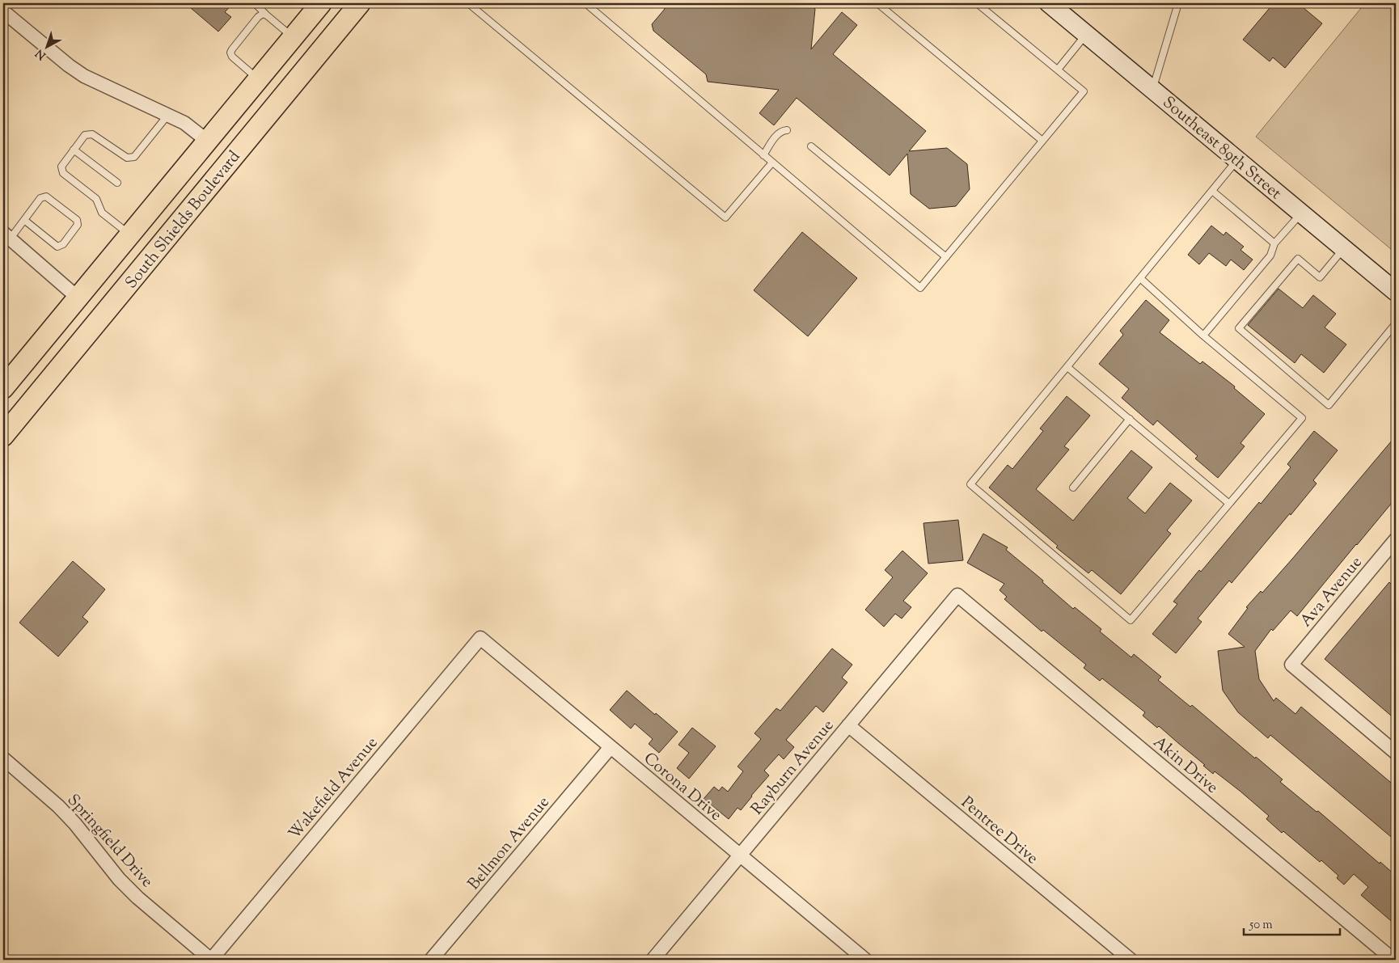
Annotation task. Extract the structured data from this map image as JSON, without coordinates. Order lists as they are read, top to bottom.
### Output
{
  "streets": {
    "main road": ["Southeast 89th Street", "South Shields Boulevard"],
    "street": [
      "Ava Avenue",
      "Akin Drive",
      "Rayburn Avenue",
      "Corona Drive",
      "Wakefield Avenue",
      "Pentree Drive",
      "Springfield Drive",
      "Bellmon Avenue"
    ]
  },
  "crossings": [
    ["Akin Drive", "Rayburn Avenue"],
    ["Rayburn Avenue", "Corona Drive"],
    ["Rayburn Avenue", "Pentree Drive"],
    ["Corona Drive", "Wakefield Avenue"],
    ["Corona Drive", "Bellmon Avenue"],
    ["Wakefield Avenue", "Springfield Drive"]
  ],
  "scale_bar": "50 m",
  "north": "bottom left"
}
